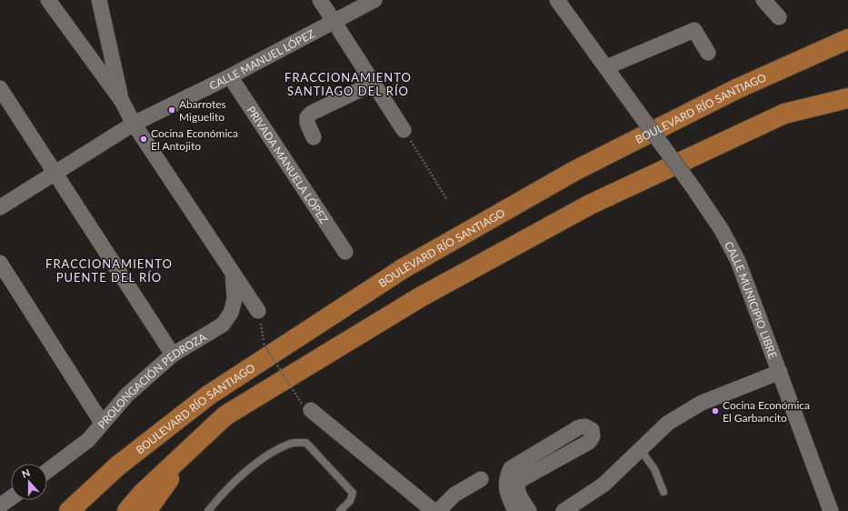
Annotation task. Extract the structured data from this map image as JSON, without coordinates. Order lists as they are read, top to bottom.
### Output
{
  "streets": {
    "main road": ["BOULEVARD RÍO SANTIAGO"],
    "street": [
      "CALLE MANUEL LÓPEZ",
      "PRIVADA MANUELA LÓPEZ",
      "CALLE MUNICIPIO LIBRE",
      "PROLONGACIÓN PEDROZA"
    ]
  },
  "crossings": [
    ["CALLE MANUEL LÓPEZ", "PRIVADA MANUELA LÓPEZ"]
  ],
  "districts": ["FRACCIONAMIENTO SANTIAGO DEL RÍO", "FRACCIONAMIENTO PUENTE DEL RÍO"],
  "places": ["Abarrotes Miguelito", "Cocina Económica El Antojito", "Cocina Económica El Garbancito"],
  "north": "top"
}
